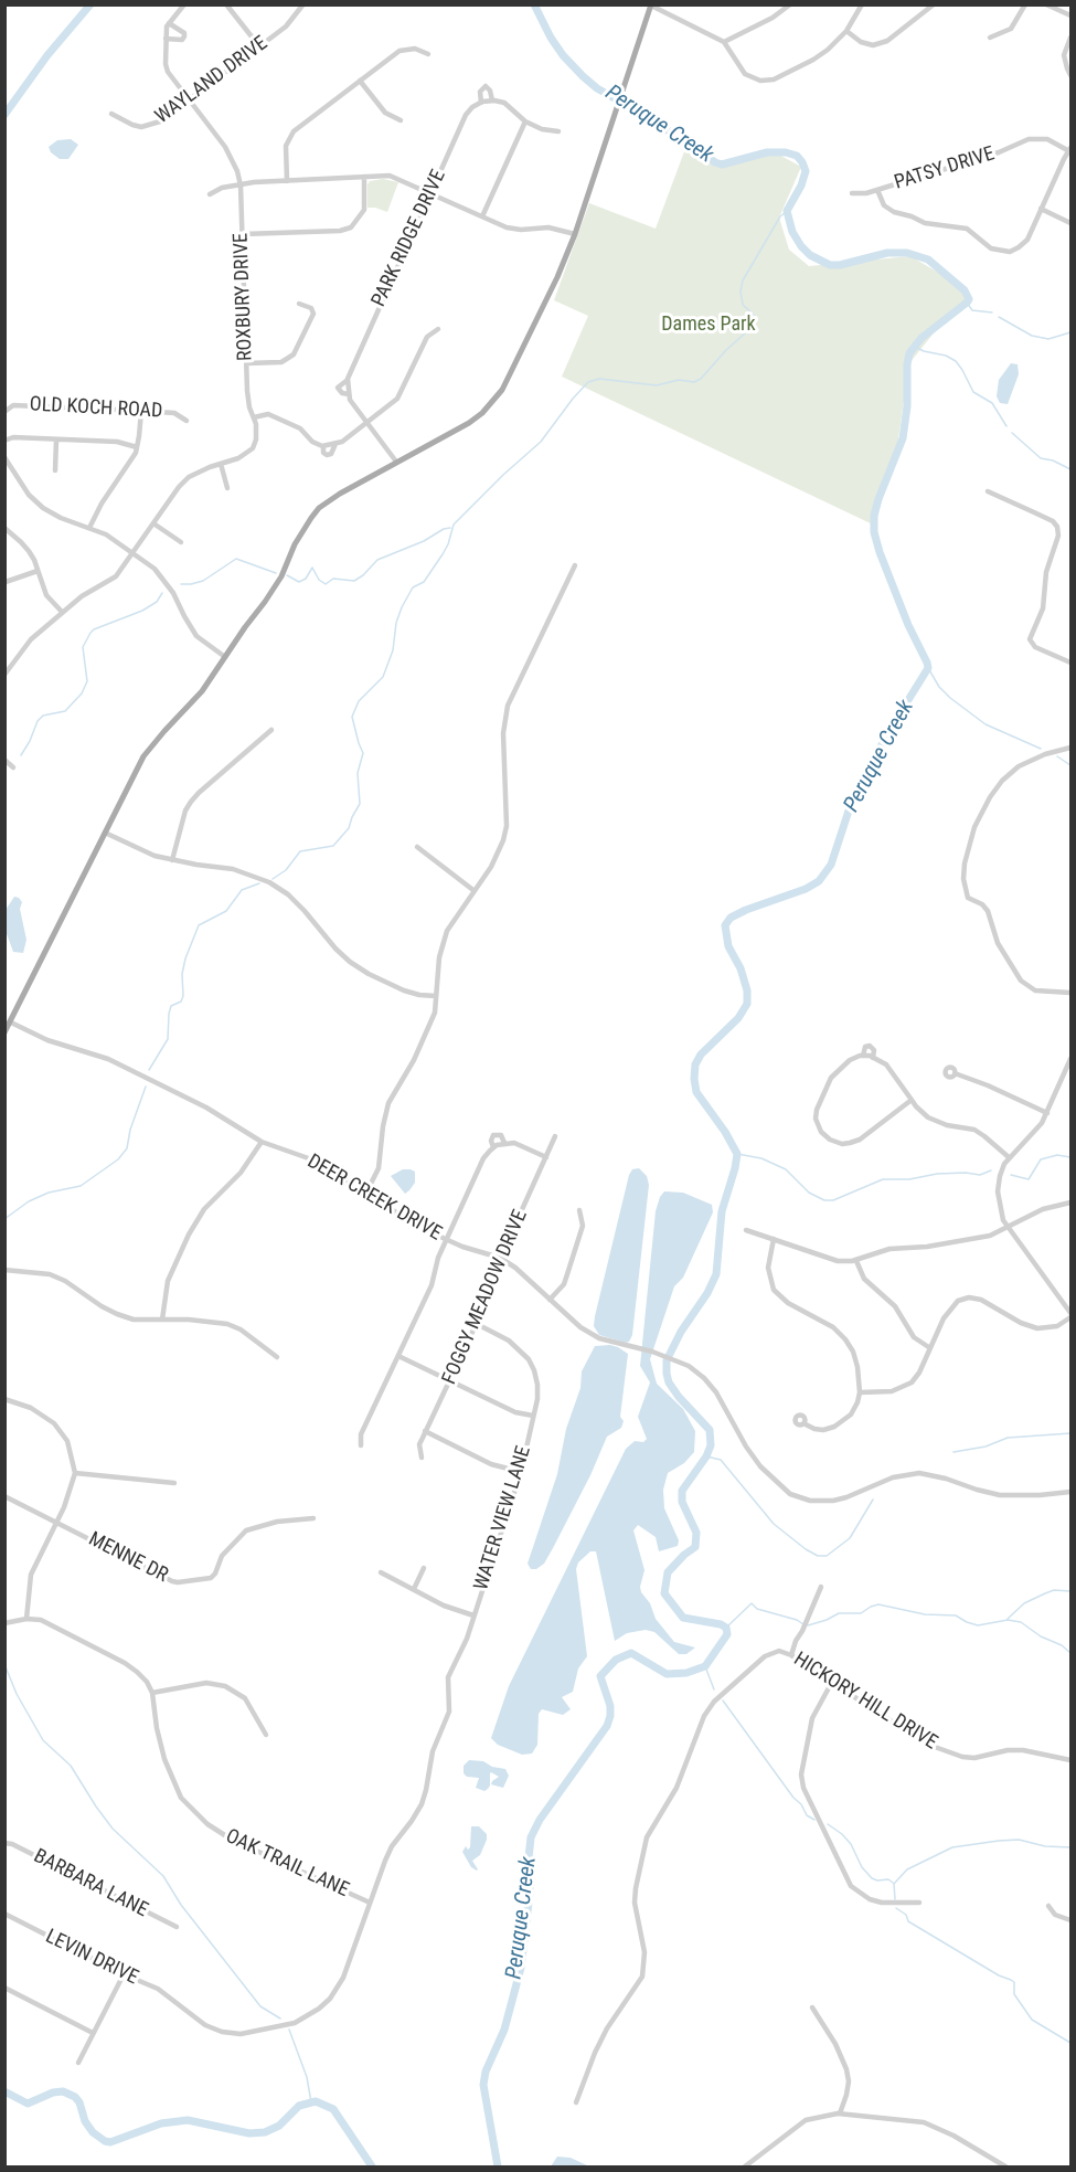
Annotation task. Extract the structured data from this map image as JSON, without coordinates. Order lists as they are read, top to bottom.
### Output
{
  "streets": {
    "street": [
      "WAYLAND DRIVE",
      "PATSY DRIVE",
      "PARK RIDGE DRIVE",
      "ROXBURY DRIVE",
      "OLD KOCH ROAD",
      "DEER CREEK DRIVE",
      "FOGGY MEADOW DRIVE",
      "WATER VIEW LANE",
      "MENNE DR",
      "HICKORY HILL DRIVE",
      "OAK TRAIL LANE",
      "BARBARA LANE",
      "LEVIN DRIVE"
    ]
  },
  "crossings": [
    ["WAYLAND DRIVE", "ROXBURY DRIVE"],
    ["DEER CREEK DRIVE", "FOGGY MEADOW DRIVE"],
    ["FOGGY MEADOW DRIVE", "WATER VIEW LANE"],
    ["WATER VIEW LANE", "OAK TRAIL LANE"],
    ["WATER VIEW LANE", "LEVIN DRIVE"],
    ["OAK TRAIL LANE", "LEVIN DRIVE"]
  ],
  "water": ["Peruque Creek"],
  "parks": ["Dames Park"]
}
